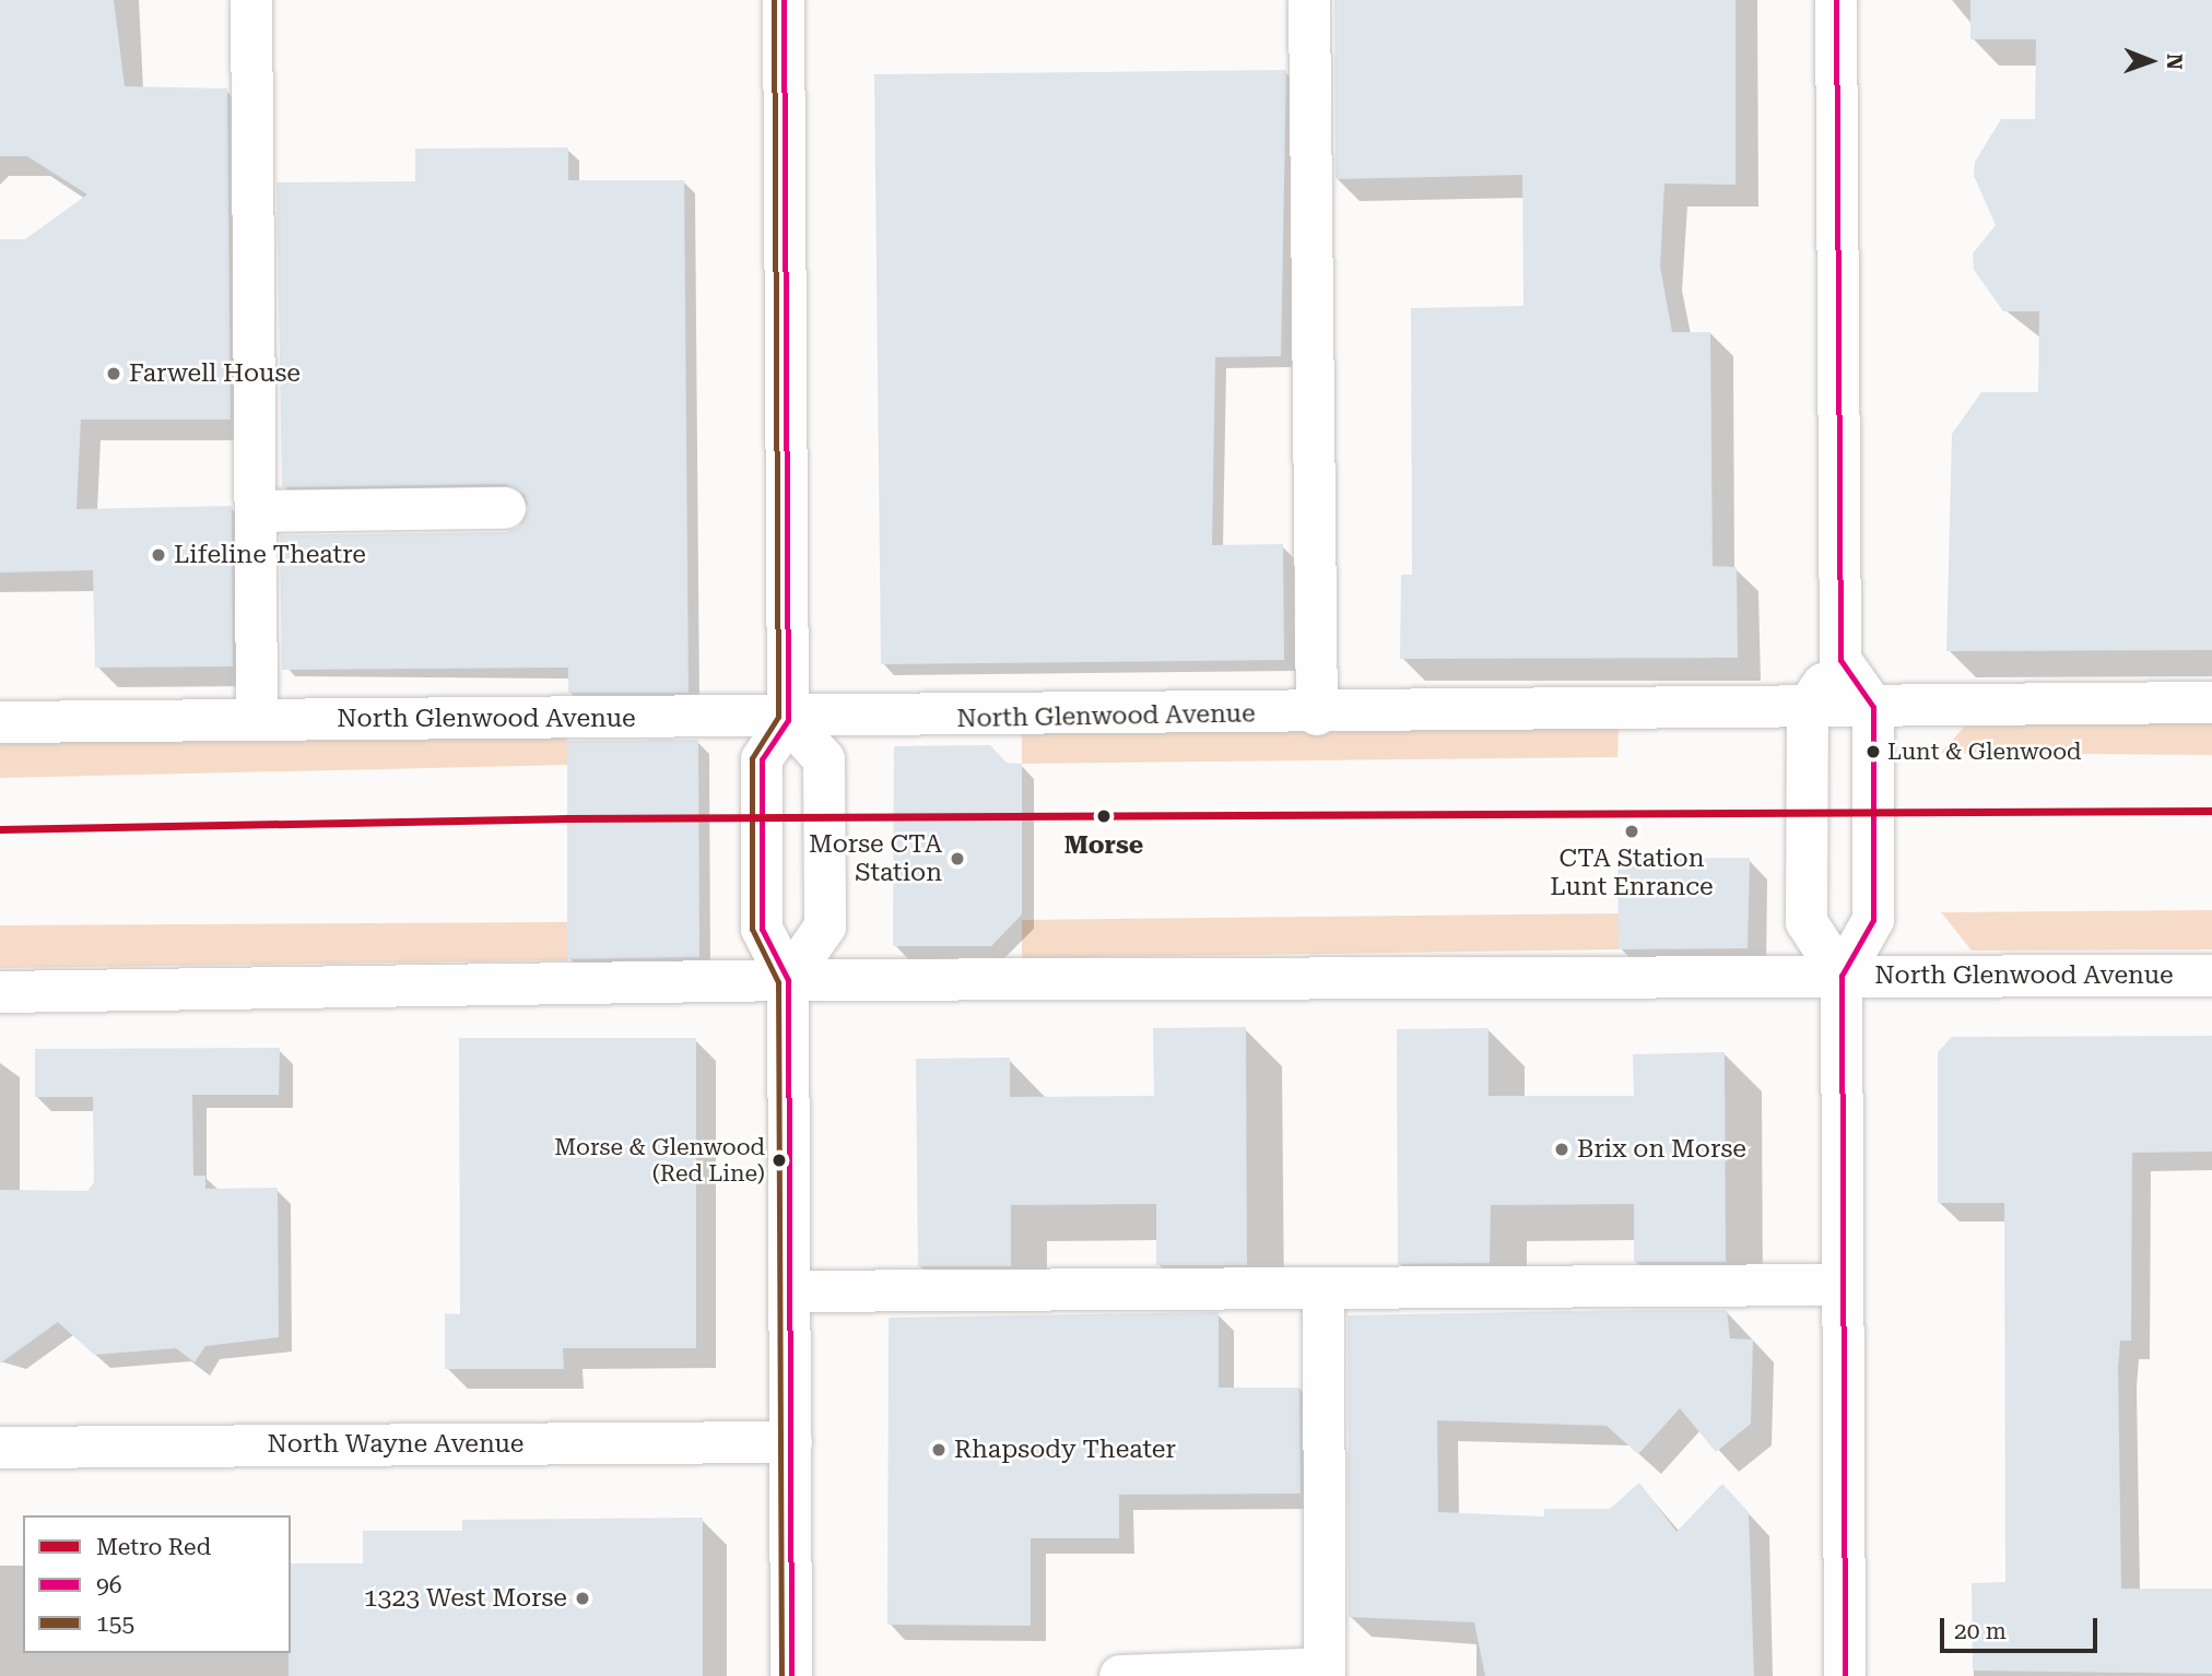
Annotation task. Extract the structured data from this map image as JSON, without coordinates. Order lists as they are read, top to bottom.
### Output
{
  "streets": {
    "street": ["North Glenwood Avenue", "North Wayne Avenue"]
  },
  "places": [
    "Farwell House",
    "Lifeline Theatre",
    "Lunt & Glenwood",
    "Morse",
    "CTA Station Lunt Enrance",
    "Morse CTA Station",
    "Brix on Morse",
    "Morse & Glenwood (Red Line)",
    "Rhapsody Theater",
    "1323 West Morse"
  ],
  "lines": ["transit line 96", "transit line 155", "metro line Red"],
  "legend": ["Metro Red", "96", "155"],
  "scale_bar": "20 m",
  "north": "right"
}
